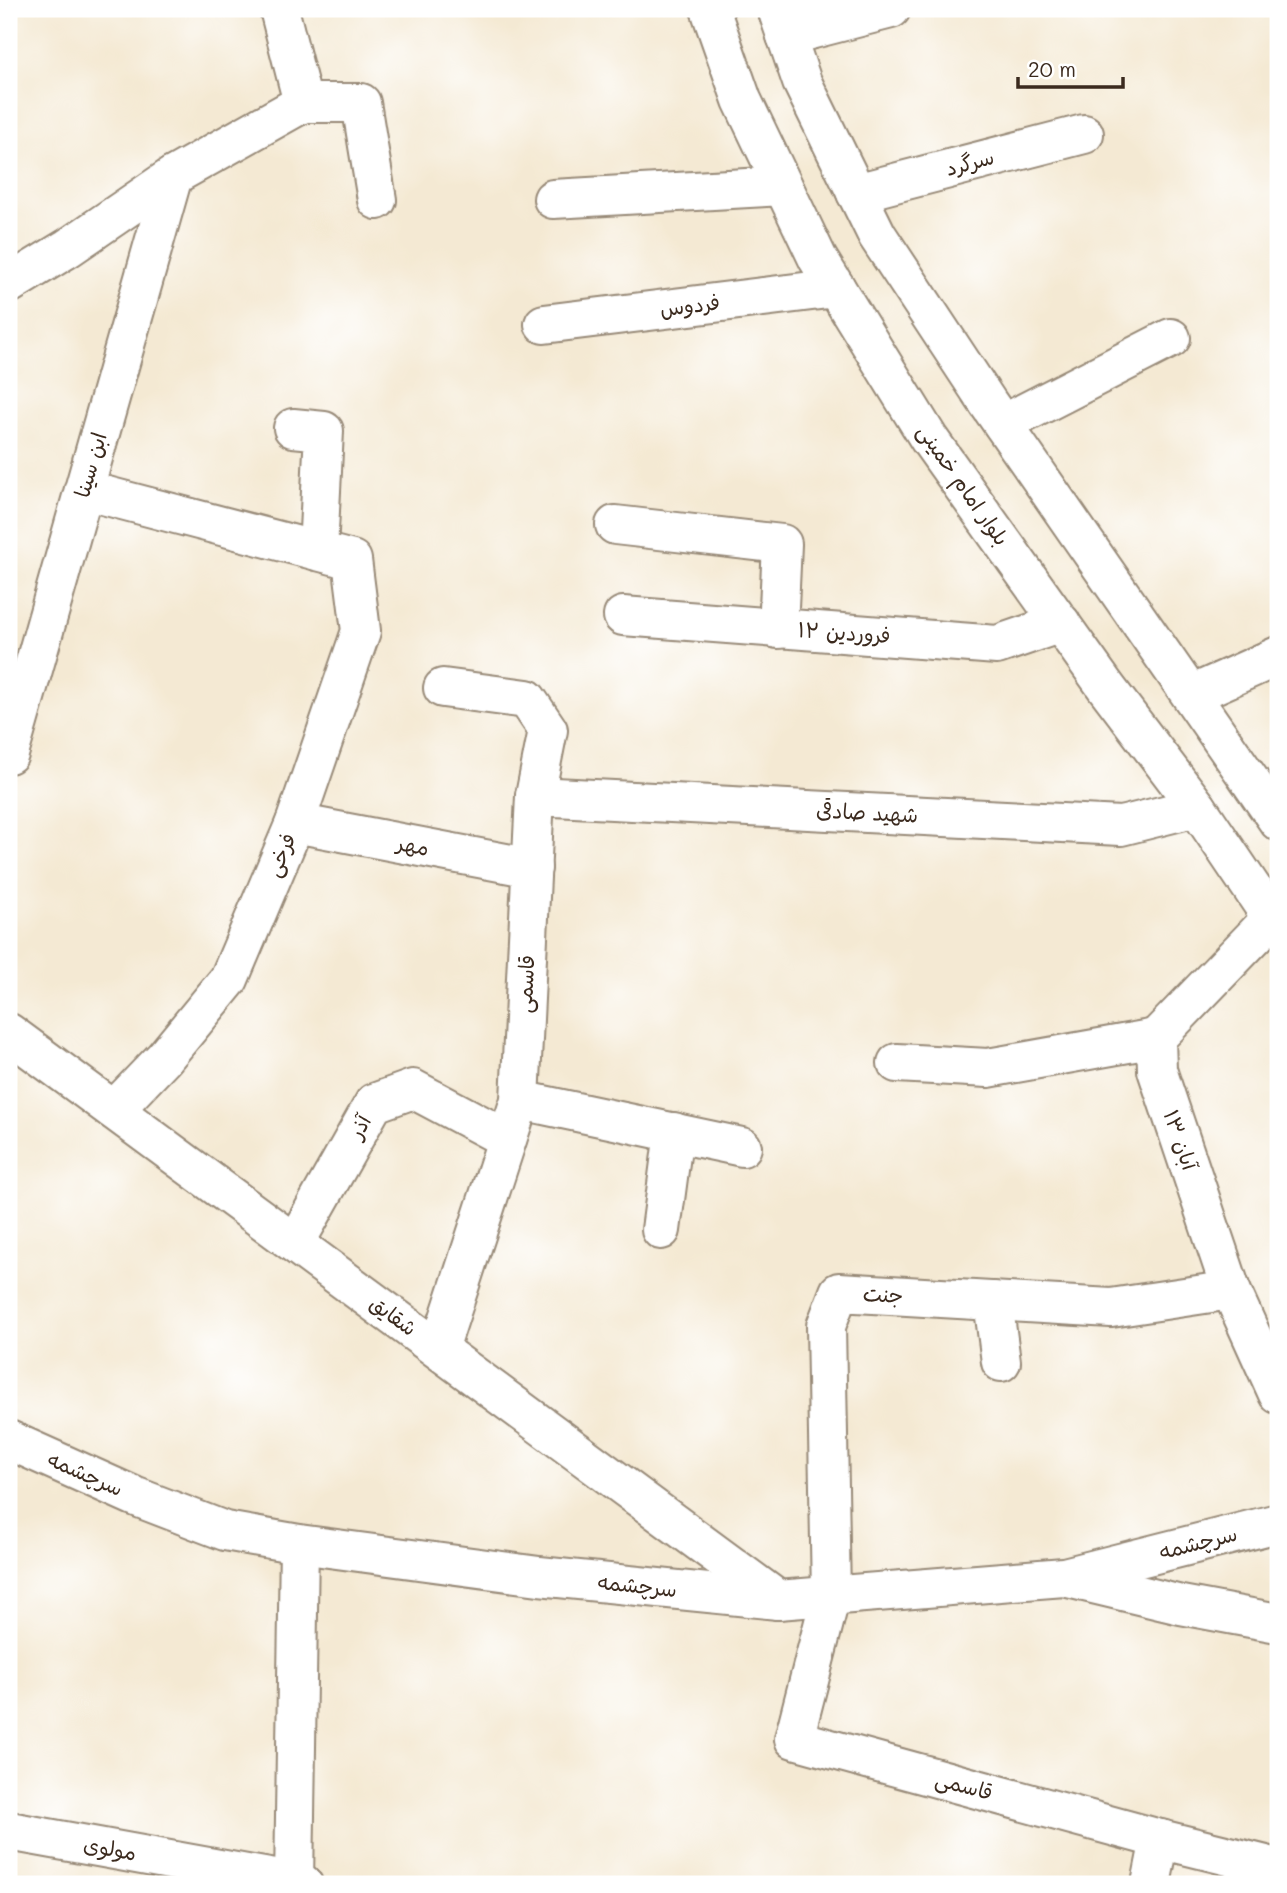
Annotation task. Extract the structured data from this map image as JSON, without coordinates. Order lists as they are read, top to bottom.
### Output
{
  "streets": {
    "street": [
      "سرگرد",
      "فردوس",
      "ابن سینا",
      "بلوار امام خمینی",
      "۱۲ فروردین",
      "شهید صادقی",
      "مهر",
      "فرخی",
      "قاسمی",
      "آذر",
      "۱۳ آبان",
      "جنت",
      "شقایق",
      "سرچشمه",
      "مولوی"
    ]
  },
  "crossings": [
    ["فردوس", "بلوار امام خمینی"],
    ["بلوار امام خمینی", "۱۲ فروردین"],
    ["بلوار امام خمینی", "شهید صادقی"],
    ["شهید صادقی", "قاسمی"],
    ["مهر", "فرخی"],
    ["مهر", "قاسمی"],
    ["فرخی", "شقایق"],
    ["قاسمی", "آذر"],
    ["قاسمی", "جنت"],
    ["قاسمی", "شقایق"],
    ["قاسمی", "سرچشمه"],
    ["آذر", "شقایق"],
    ["۱۳ آبان", "جنت"],
    ["جنت", "سرچشمه"],
    ["شقایق", "سرچشمه"]
  ],
  "scale_bar": "20 m"
}
